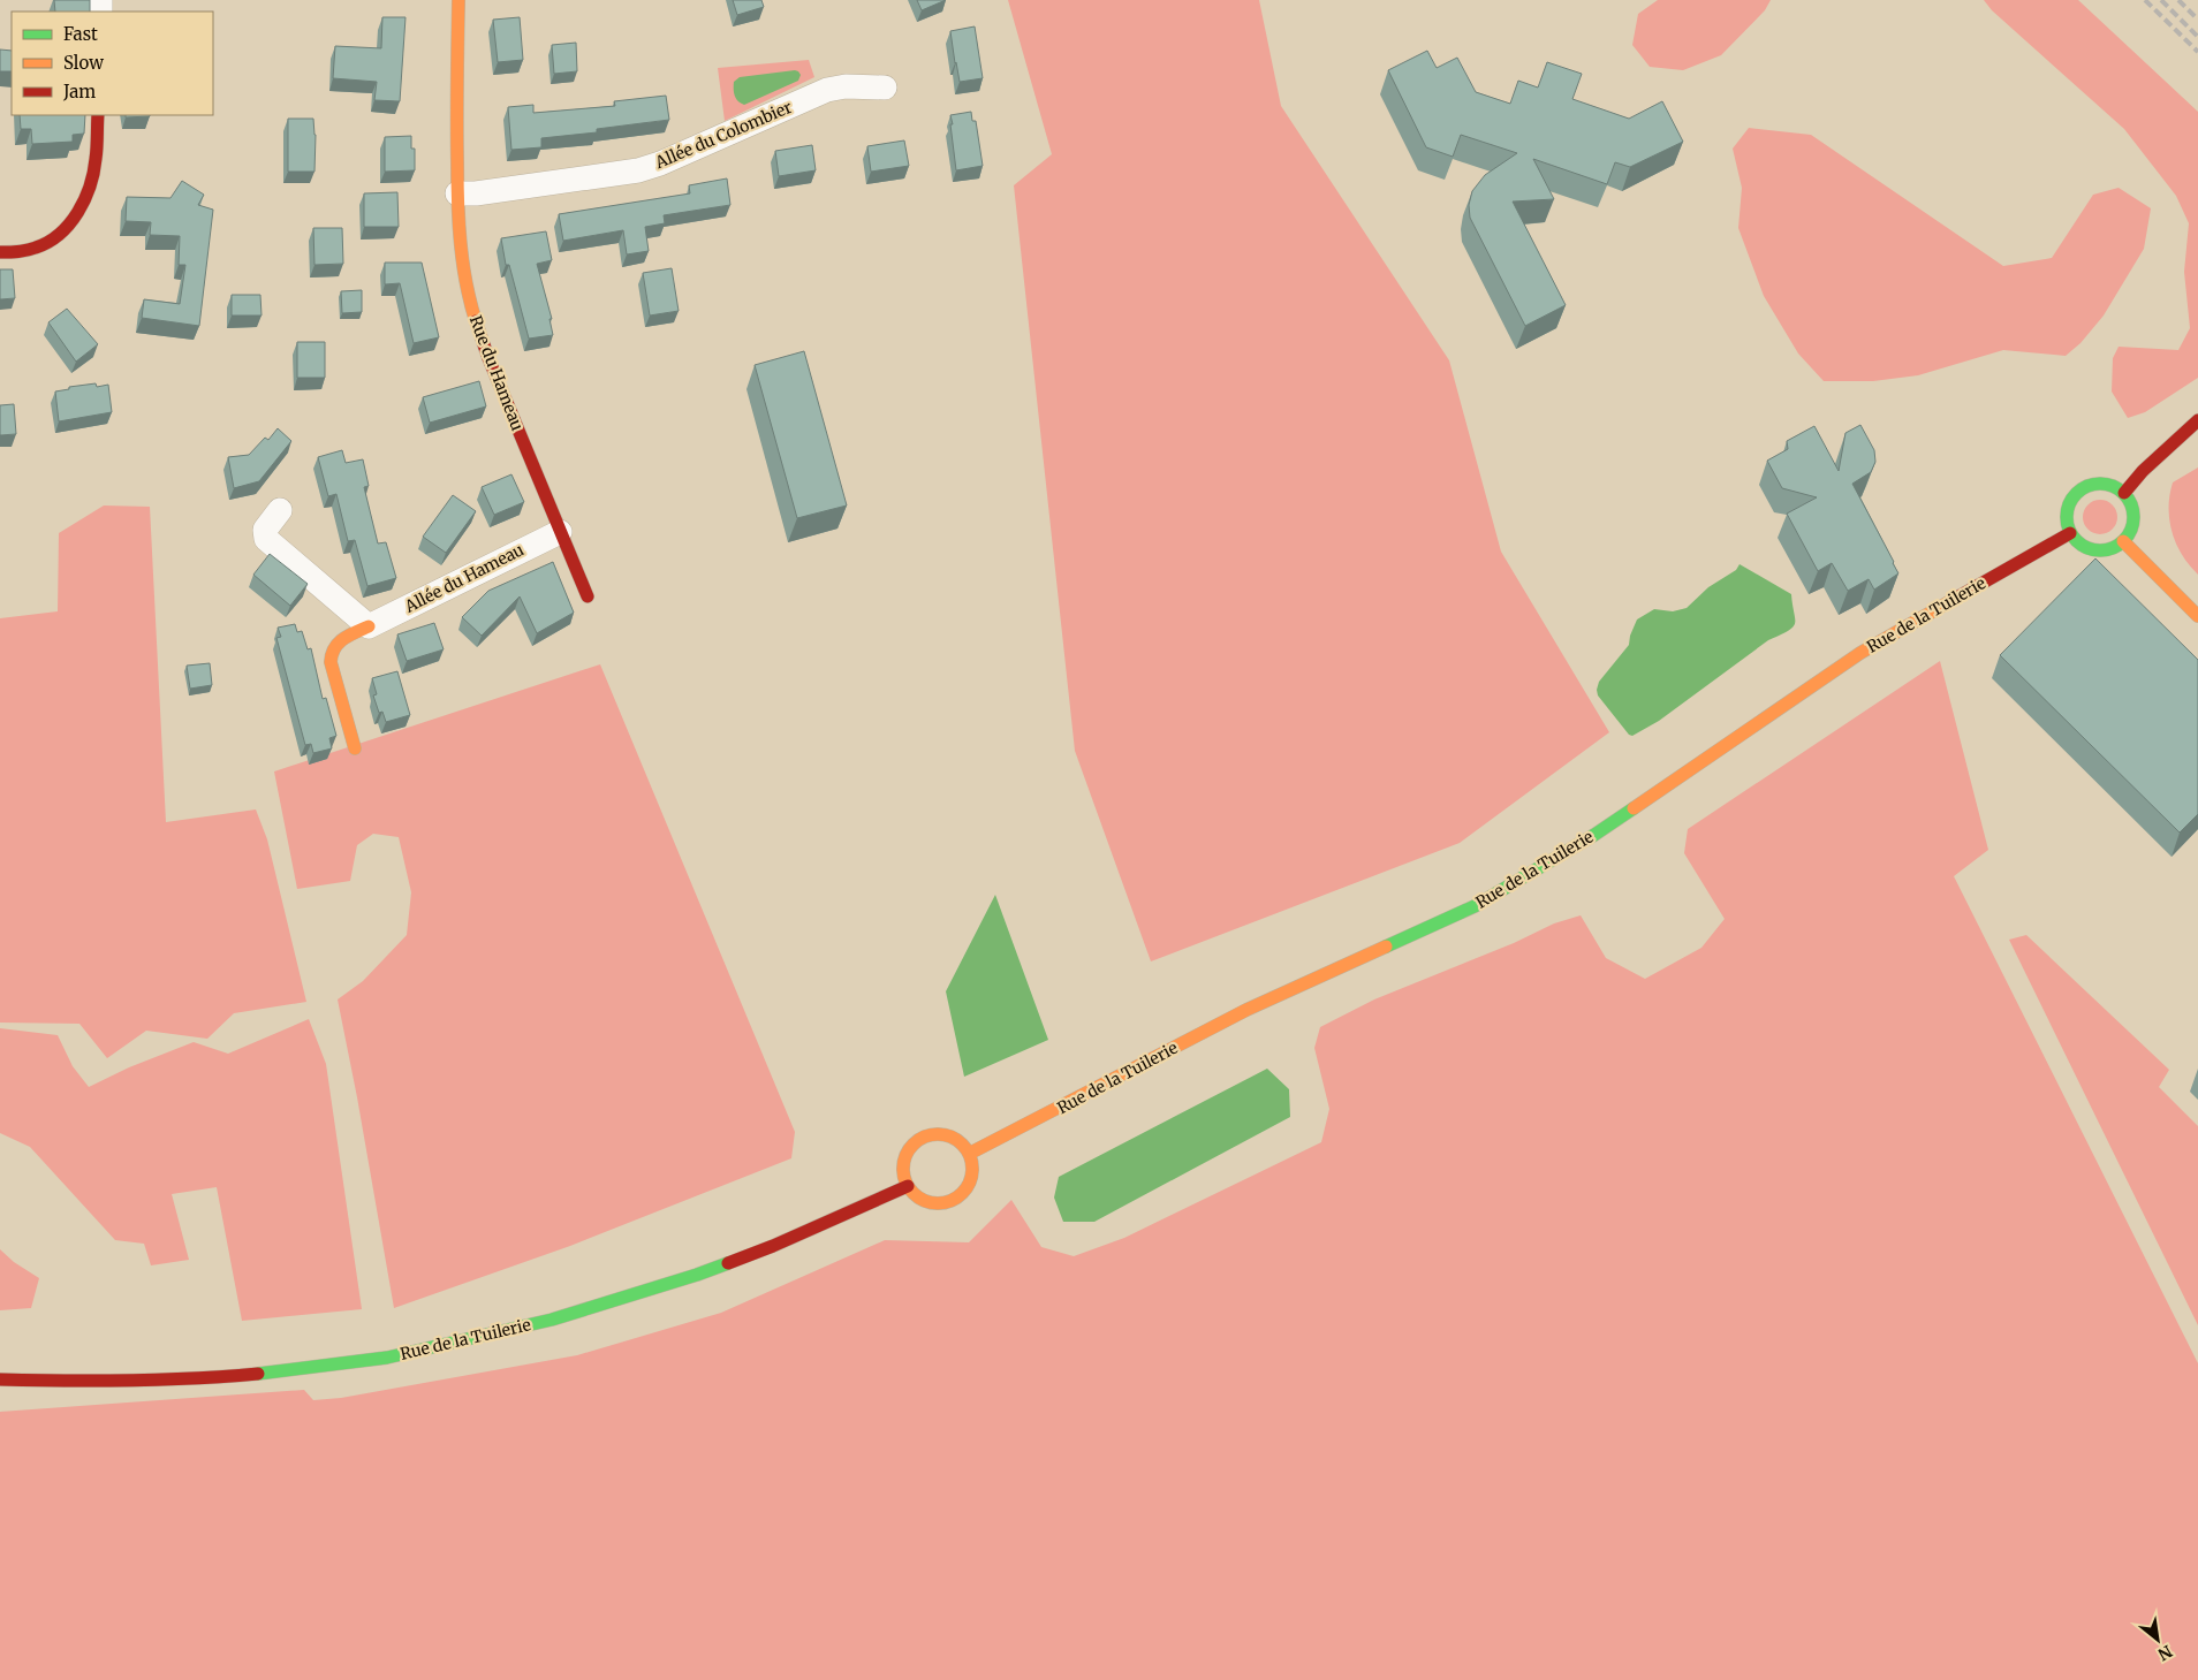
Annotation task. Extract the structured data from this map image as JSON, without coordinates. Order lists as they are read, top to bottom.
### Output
{
  "streets": {
    "street": [
      "Allée du Colombier",
      "Rue du Hameau",
      "Allée du Hameau",
      "Rue de la Tuilerie"
    ]
  },
  "crossings": [
    ["Allée du Colombier", "Rue du Hameau"],
    ["Rue du Hameau", "Allée du Hameau"]
  ],
  "legend": ["Fast", "Slow", "Jam"],
  "north": "bottom right"
}
